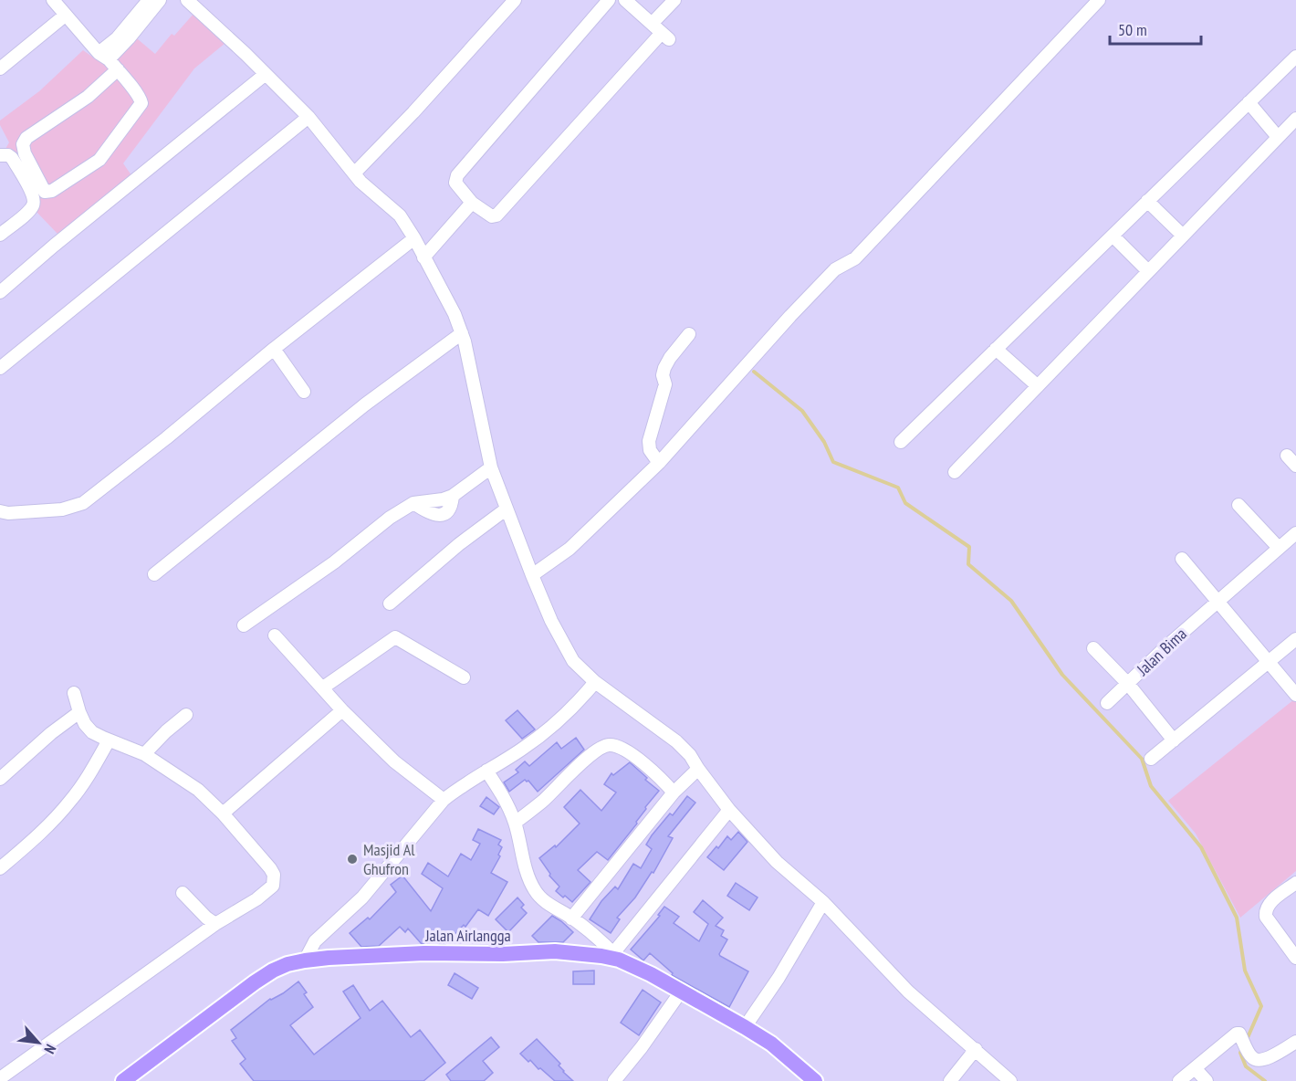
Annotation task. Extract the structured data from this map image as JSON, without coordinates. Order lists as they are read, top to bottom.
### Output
{
  "streets": {
    "main road": ["Jalan Airlangga"],
    "street": ["Jalan Bima"]
  },
  "places": ["Masjid Al Ghufron"],
  "scale_bar": "50 m",
  "north": "bottom right"
}
